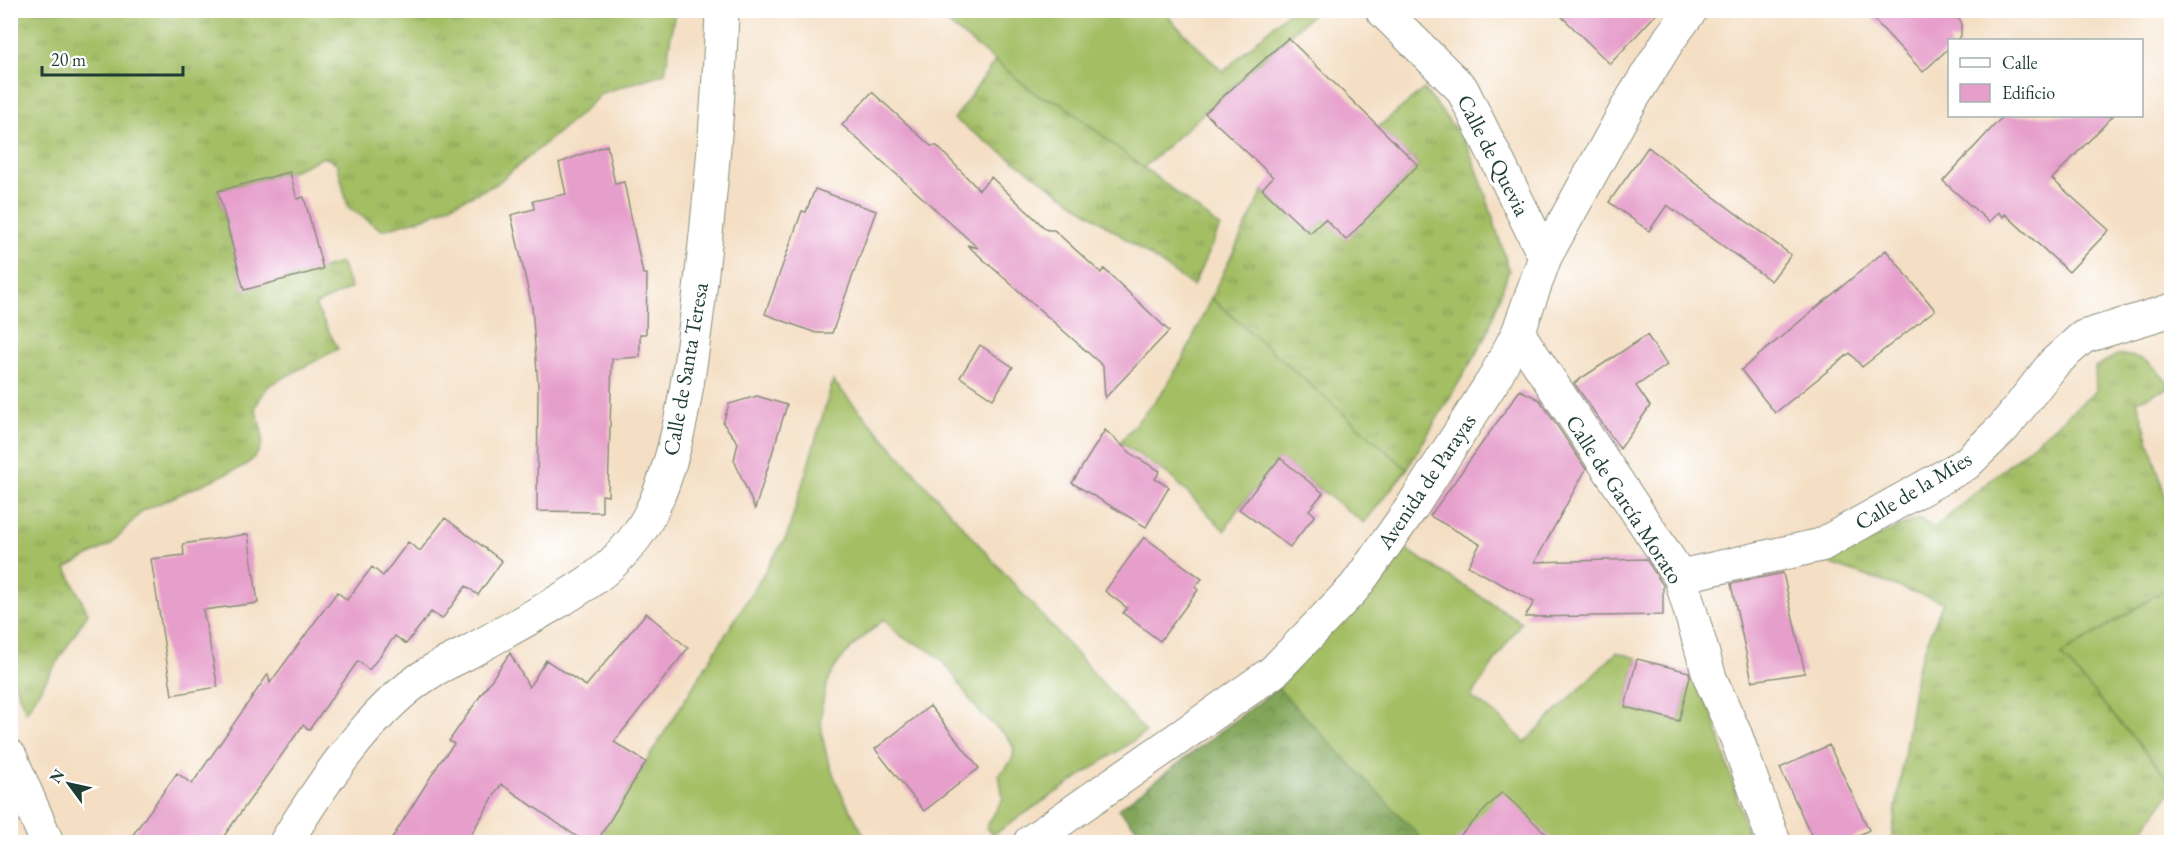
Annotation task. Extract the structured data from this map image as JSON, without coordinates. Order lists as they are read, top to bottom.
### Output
{
  "streets": {
    "main road": [
      "Calle de Quevia",
      "Calle de Santa Teresa",
      "Avenida de Parayas",
      "Calle de la Mies",
      "Calle de García Morato"
    ]
  },
  "crossings": [
    ["Calle de Quevia", "Avenida de Parayas"],
    ["Avenida de Parayas", "Calle de García Morato"],
    ["Calle de la Mies", "Calle de García Morato"]
  ],
  "legend": ["Calle", "Edificio"],
  "scale_bar": "20 m",
  "north": "top left"
}
